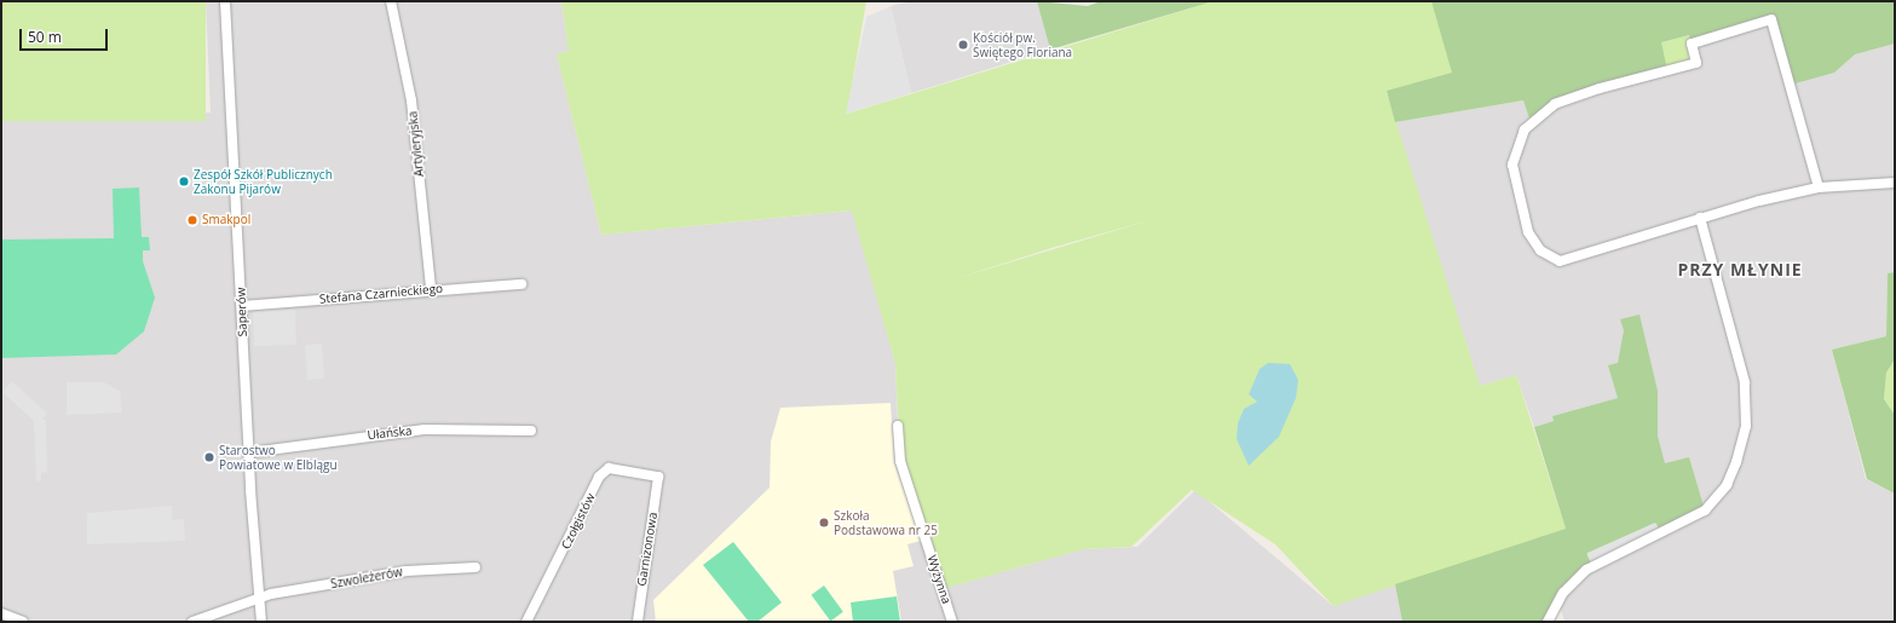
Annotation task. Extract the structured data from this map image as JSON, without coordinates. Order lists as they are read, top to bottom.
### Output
{
  "streets": {
    "street": [
      "Artyleryjska",
      "Stefana Czarnieckiego",
      "Saperów",
      "Ułańska",
      "Czołgistów",
      "Garnizonowa",
      "Szwoleżerów",
      "Wyżynna"
    ]
  },
  "crossings": [
    ["Artyleryjska", "Stefana Czarnieckiego"],
    ["Stefana Czarnieckiego", "Saperów"],
    ["Saperów", "Ułańska"],
    ["Saperów", "Szwoleżerów"],
    ["Czołgistów", "Garnizonowa"]
  ],
  "districts": ["PRZY MŁYNIE"],
  "places": [
    "Kościół pw. Świętego Floriana",
    "Zespół Szkół Publicznych Zakonu Pijarów",
    "Smakpol",
    "Starostwo Powiatowe w Elblągu",
    "Szkoła Podstawowa nr 25"
  ],
  "scale_bar": "50 m"
}
